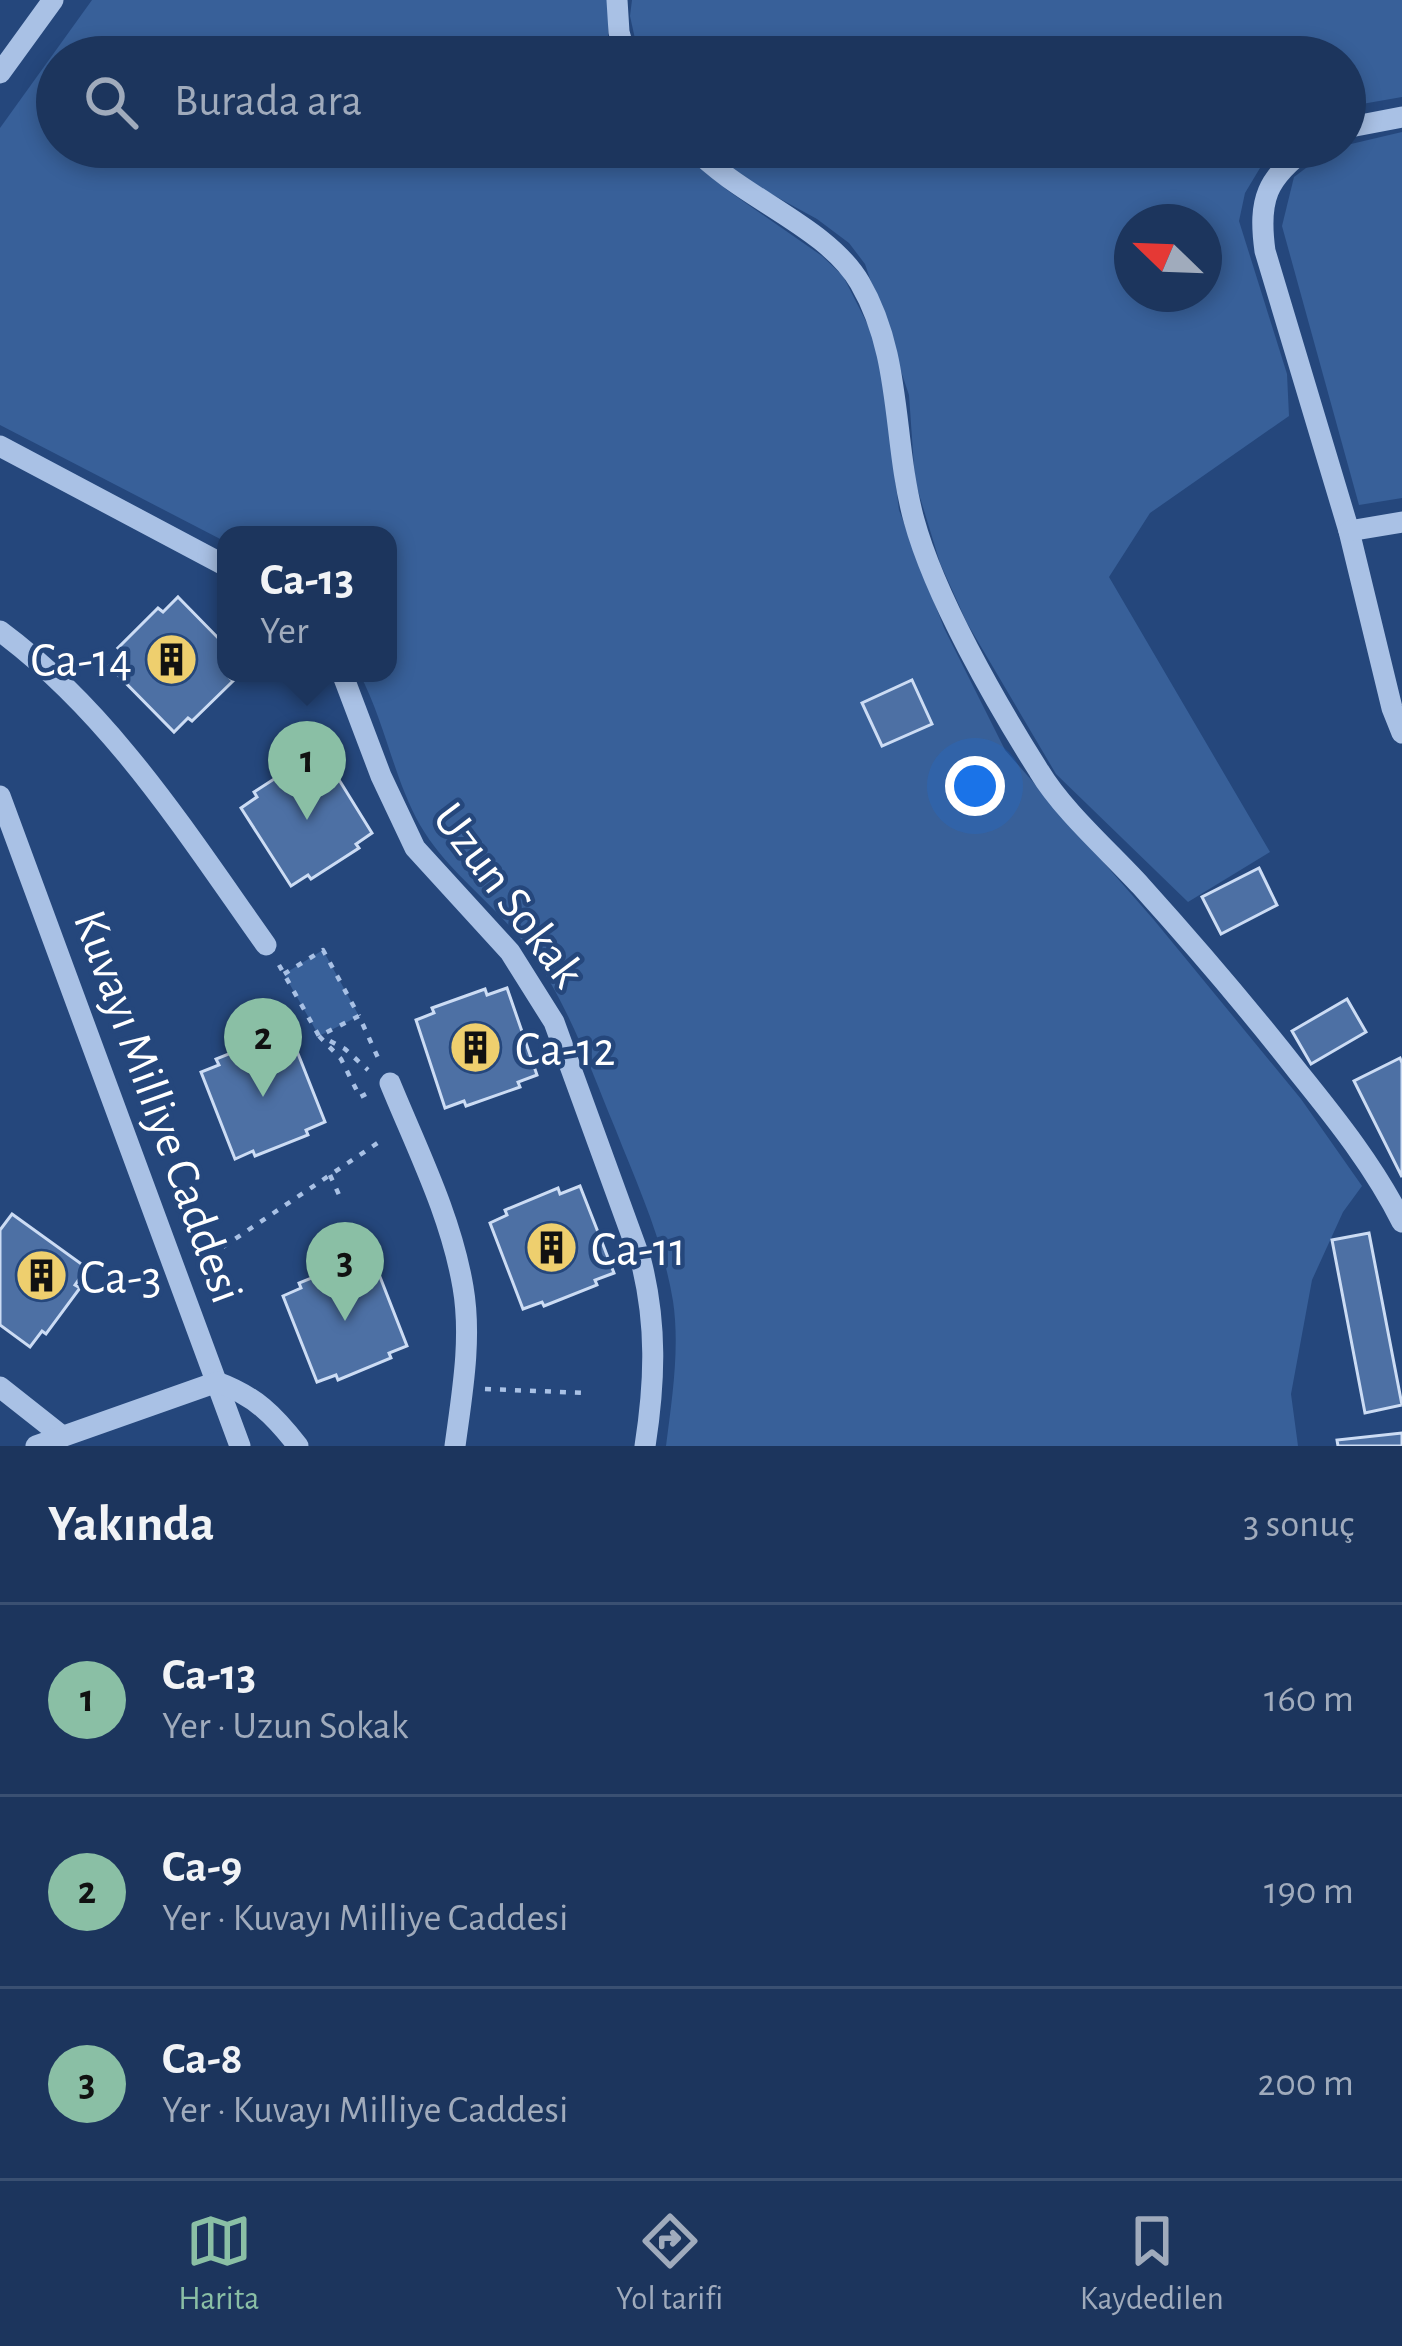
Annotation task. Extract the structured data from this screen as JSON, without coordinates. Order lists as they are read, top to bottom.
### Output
{
  "streets": {
    "street": ["Uzun Sokak", "Kuvayı Milliye Caddesi"]
  },
  "places": {
    "building": [
      "Ca-14",
      "Ca-12",
      "Ca-11",
      "Ca-3"
    ]
  },
  "north": "top left",
  "page": {
    "search": "Burada ara",
    "popup": ["Ca-13", "Yer"],
    "pins": ["1", "2", "3"],
    "heading": ["Yakında", "3 sonuç"],
    "list": [
      {
        "mark": "1",
        "name": "Ca-13",
        "note": "Yer · Uzun Sokak",
        "value": "160 m"
      },
      {
        "mark": "2",
        "name": "Ca-9",
        "note": "Yer · Kuvayı Milliye Caddesi",
        "value": "190 m"
      },
      {
        "mark": "3",
        "name": "Ca-8",
        "note": "Yer · Kuvayı Milliye Caddesi",
        "value": "200 m"
      }
    ],
    "nav": ["Harita", "Yol tarifi", "Kaydedilen"]
  }
}
